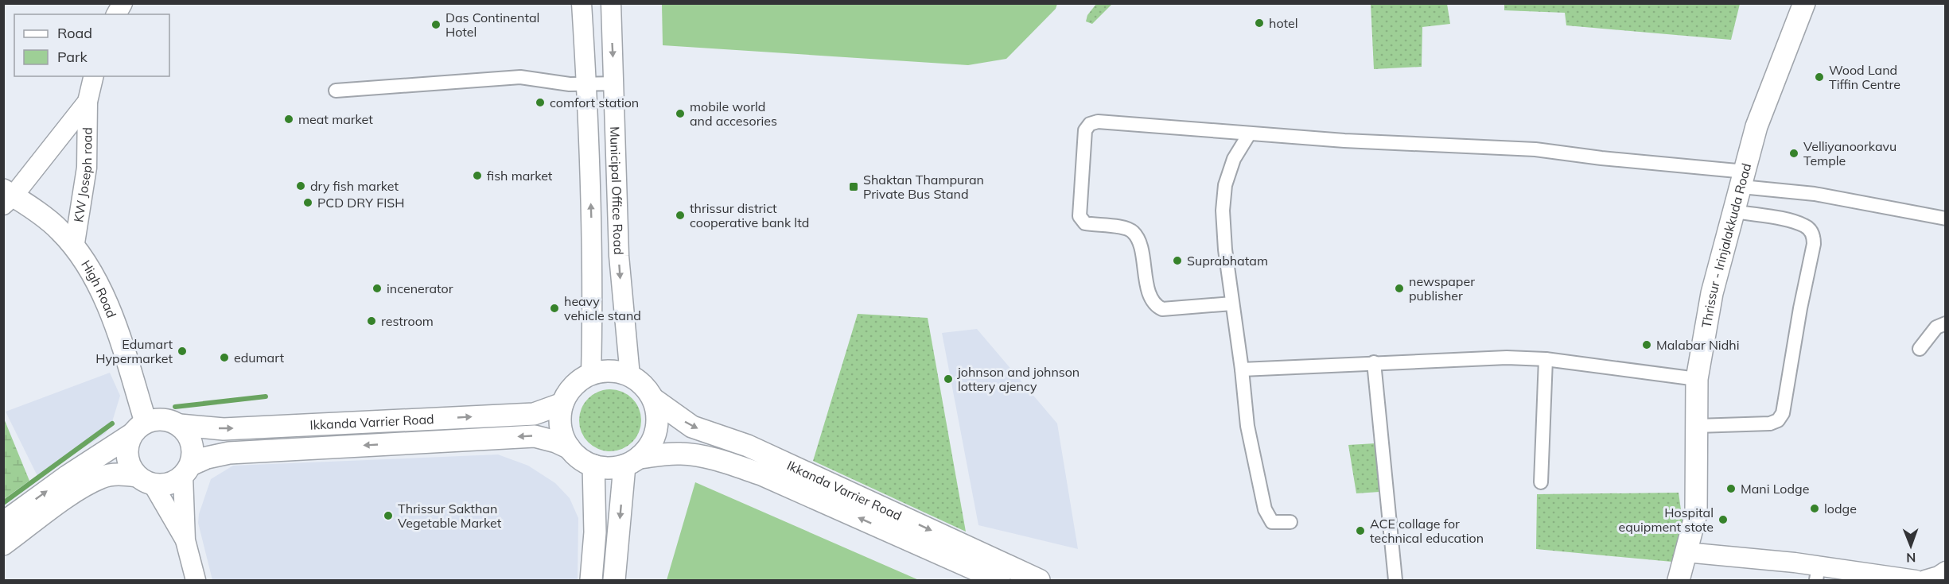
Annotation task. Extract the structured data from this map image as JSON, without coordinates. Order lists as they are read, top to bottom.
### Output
{
  "streets": {
    "main road": [
      "KW Joseph road",
      "Municipal Office Road",
      "Thrissur - Irinjalakkuda Road",
      "High Road",
      "Ikkanda Varrier Road"
    ]
  },
  "crossings": [
    ["KW Joseph road", "High Road"],
    ["Municipal Office Road", "Ikkanda Varrier Road"],
    ["High Road", "Ikkanda Varrier Road"]
  ],
  "places": {
    "other": [
      "hotel",
      "Das Continental Hotel",
      "Wood Land Tiffin Centre",
      "comfort station",
      "mobile world and accesories",
      "meat market",
      "Velliyanoorkavu Temple",
      "fish market",
      "dry fish market",
      "PCD DRY FISH",
      "thrissur district cooperative bank ltd",
      "Suprabhatam",
      "incenerator",
      "newspaper publisher",
      "heavy vehicle stand",
      "restroom",
      "Malabar Nidhi",
      "Edumart Hypermarket",
      "edumart",
      "johnson and johnson lottery ajency",
      "Mani Lodge",
      "lodge",
      "Thrissur Sakthan Vegetable Market",
      "Hospital equipment stote",
      "ACE collage for technical education"
    ],
    "transit": ["Shaktan Thampuran Private Bus Stand"]
  },
  "legend": ["Road", "Park"],
  "north": "bottom"
}
